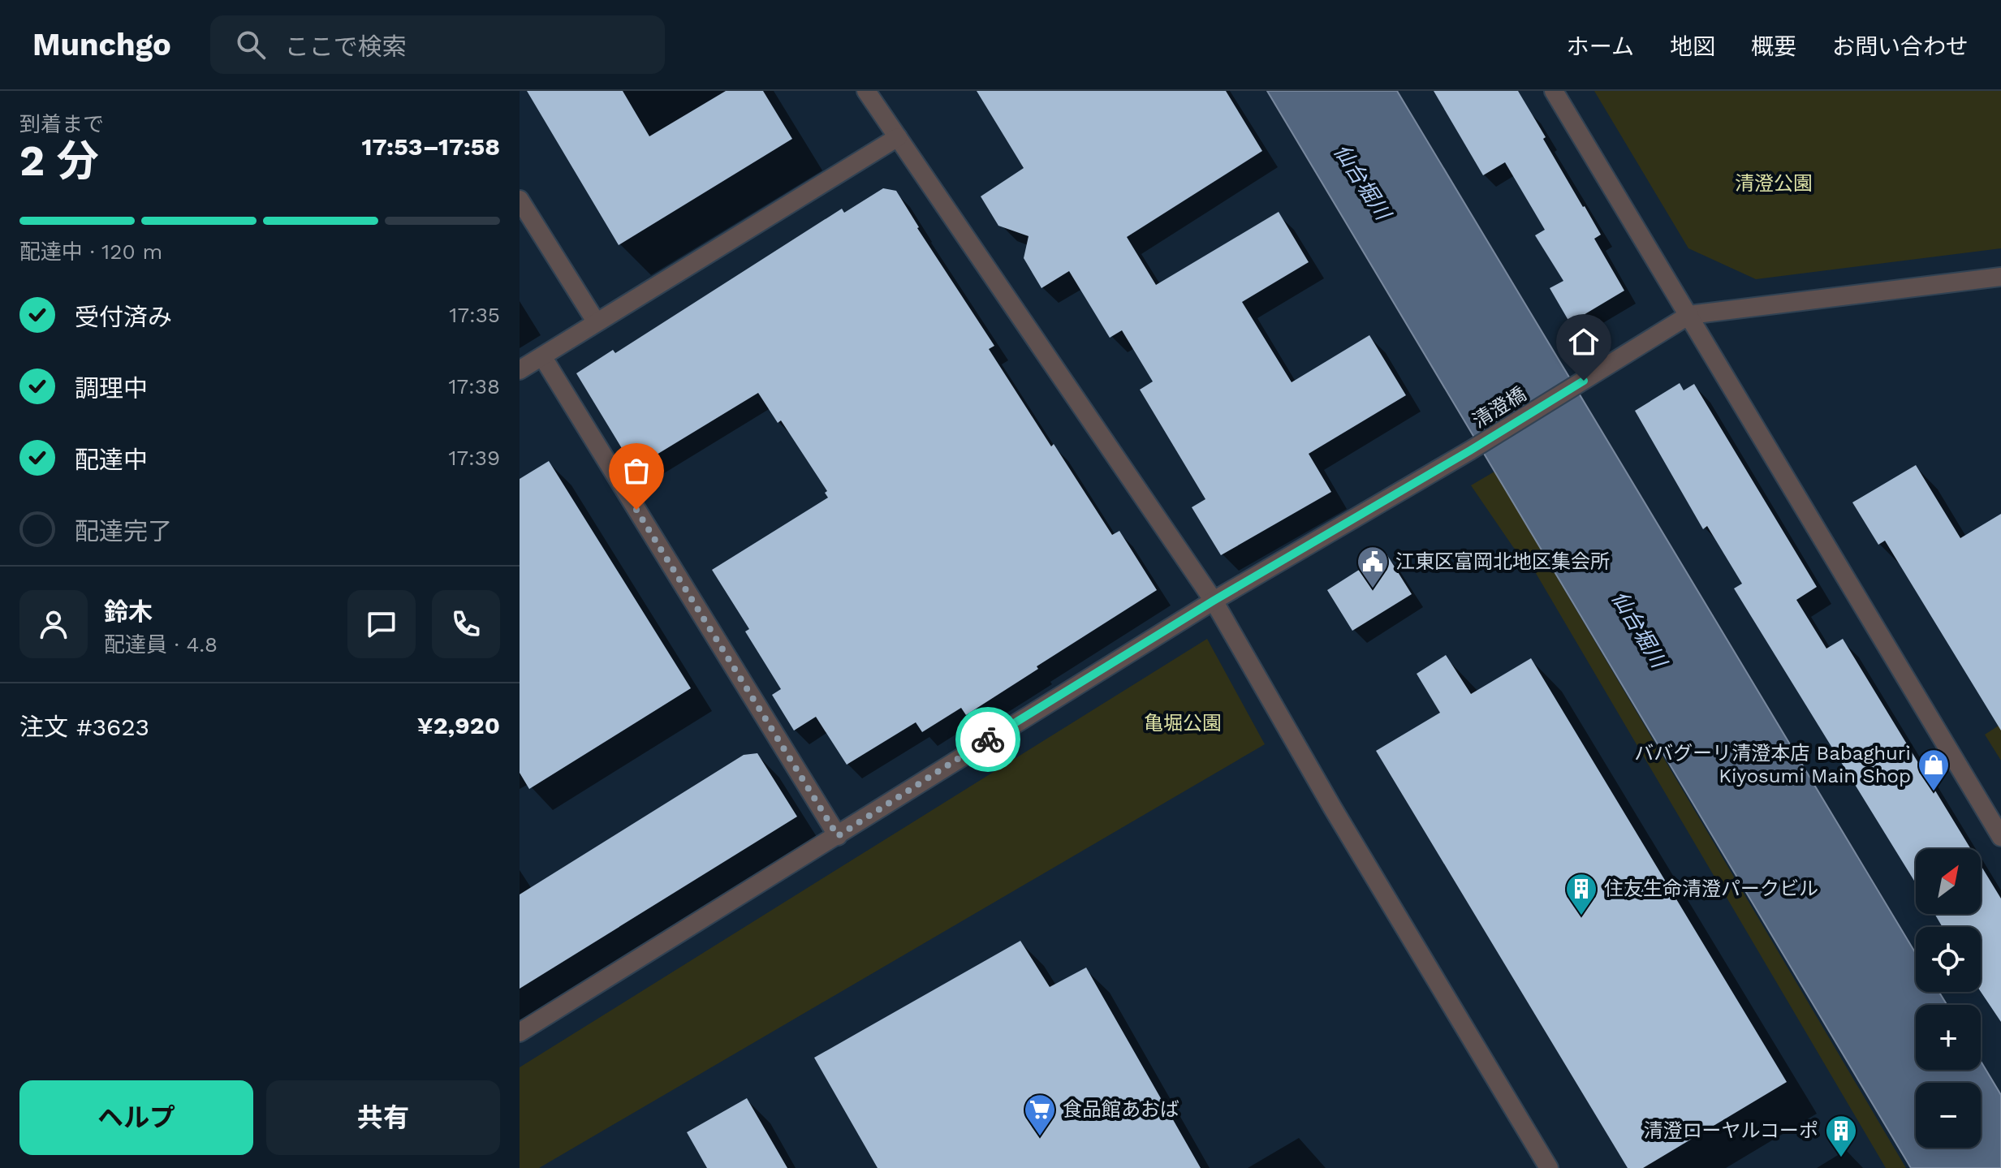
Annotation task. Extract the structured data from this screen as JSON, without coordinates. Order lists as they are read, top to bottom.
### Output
{
  "streets": {
    "street": ["清澄橋"]
  },
  "water": ["仙台堀川"],
  "parks": ["清澄公園", "亀堀公園"],
  "places": {
    "public building": ["江東区富岡北地区集会所"],
    "shop": ["ババグーリ清澄本店 Babaghuri Kiyosumi Main Shop"],
    "building": ["住友生命清澄パークビル", "清澄ローヤルコーポ"],
    "supermarket": ["食品館あおば"]
  },
  "north": "top right",
  "page": {
    "header": "Munchgo",
    "search": "ここで検索",
    "nav": [
      "ホーム",
      "地図",
      "概要",
      "お問い合わせ"
    ],
    "heading": ["2 分", "到着まで", "17:53–17:58"],
    "panel": [
      "鈴木",
      "配達員 · 4.8",
      "注文 #3623",
      "¥2,920"
    ],
    "bar": "配達中 · 120 m",
    "list": [
      ["受付済み", "17:35"],
      ["調理中", "17:38"],
      ["配達中", "17:39"],
      "配達完了"
    ],
    "map_buttons": ["+", "−"],
    "buttons": ["ヘルプ", "共有"]
  }
}
